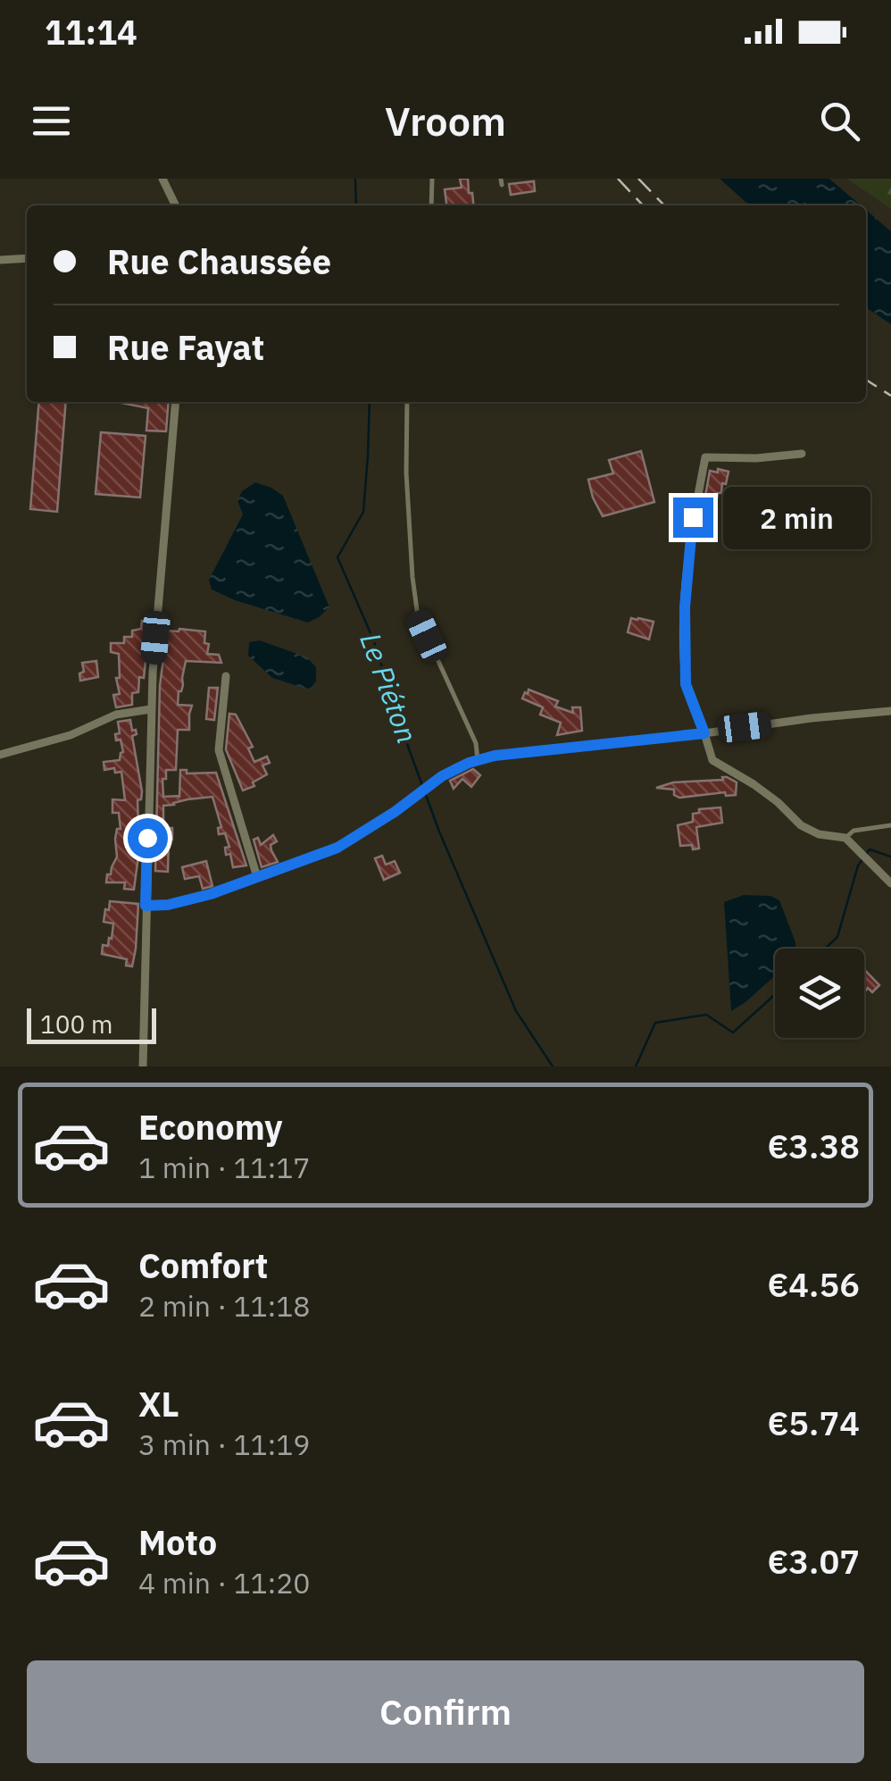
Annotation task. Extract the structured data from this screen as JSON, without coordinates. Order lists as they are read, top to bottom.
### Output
{
  "water": ["Le Piéton"],
  "scale_bar": "100 m",
  "page": {
    "status": "11:14",
    "header": "Vroom",
    "banner": ["Rue Chaussée", "Rue Fayat"],
    "bubble": "2 min",
    "scale": "100 m",
    "list": [
      {
        "name": "Economy",
        "note": "1 min · 11:17",
        "value": "€3.38"
      },
      {
        "name": "Comfort",
        "note": "2 min · 11:18",
        "value": "€4.56"
      },
      {
        "name": "XL",
        "note": "3 min · 11:19",
        "value": "€5.74"
      },
      {
        "name": "Moto",
        "note": "4 min · 11:20",
        "value": "€3.07"
      }
    ],
    "buttons": "Confirm"
  }
}
